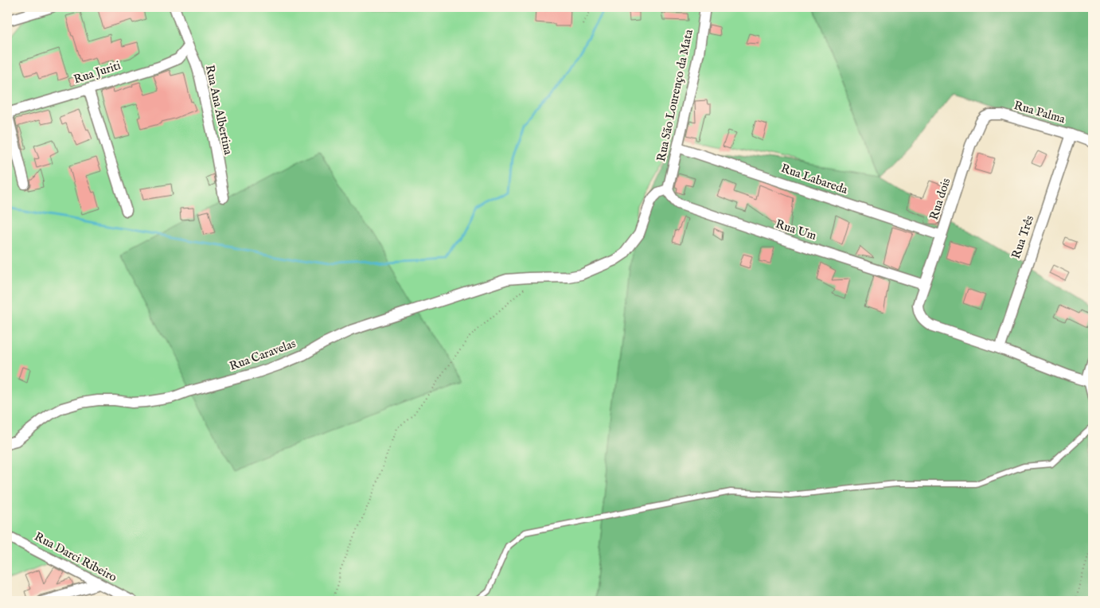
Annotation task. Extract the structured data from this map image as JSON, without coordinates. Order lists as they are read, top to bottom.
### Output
{
  "streets": {
    "street": [
      "Rua Juriti",
      "Rua São Lourenço da Mata",
      "Rua Ana Albertina",
      "Rua Palma",
      "Rua Labareda",
      "Rua dois",
      "Rua Um",
      "Rua Três",
      "Rua Caravelas",
      "Rua Darci Ribeiro"
    ]
  },
  "crossings": [
    ["Rua Juriti", "Rua Ana Albertina"],
    ["Rua São Lourenço da Mata", "Rua Labareda"],
    ["Rua São Lourenço da Mata", "Rua Um"],
    ["Rua São Lourenço da Mata", "Rua Caravelas"],
    ["Rua Palma", "Rua dois"],
    ["Rua Palma", "Rua Três"],
    ["Rua Labareda", "Rua dois"],
    ["Rua dois", "Rua Um"],
    ["Rua dois", "Rua Três"],
    ["Rua Um", "Rua Caravelas"]
  ]
}
